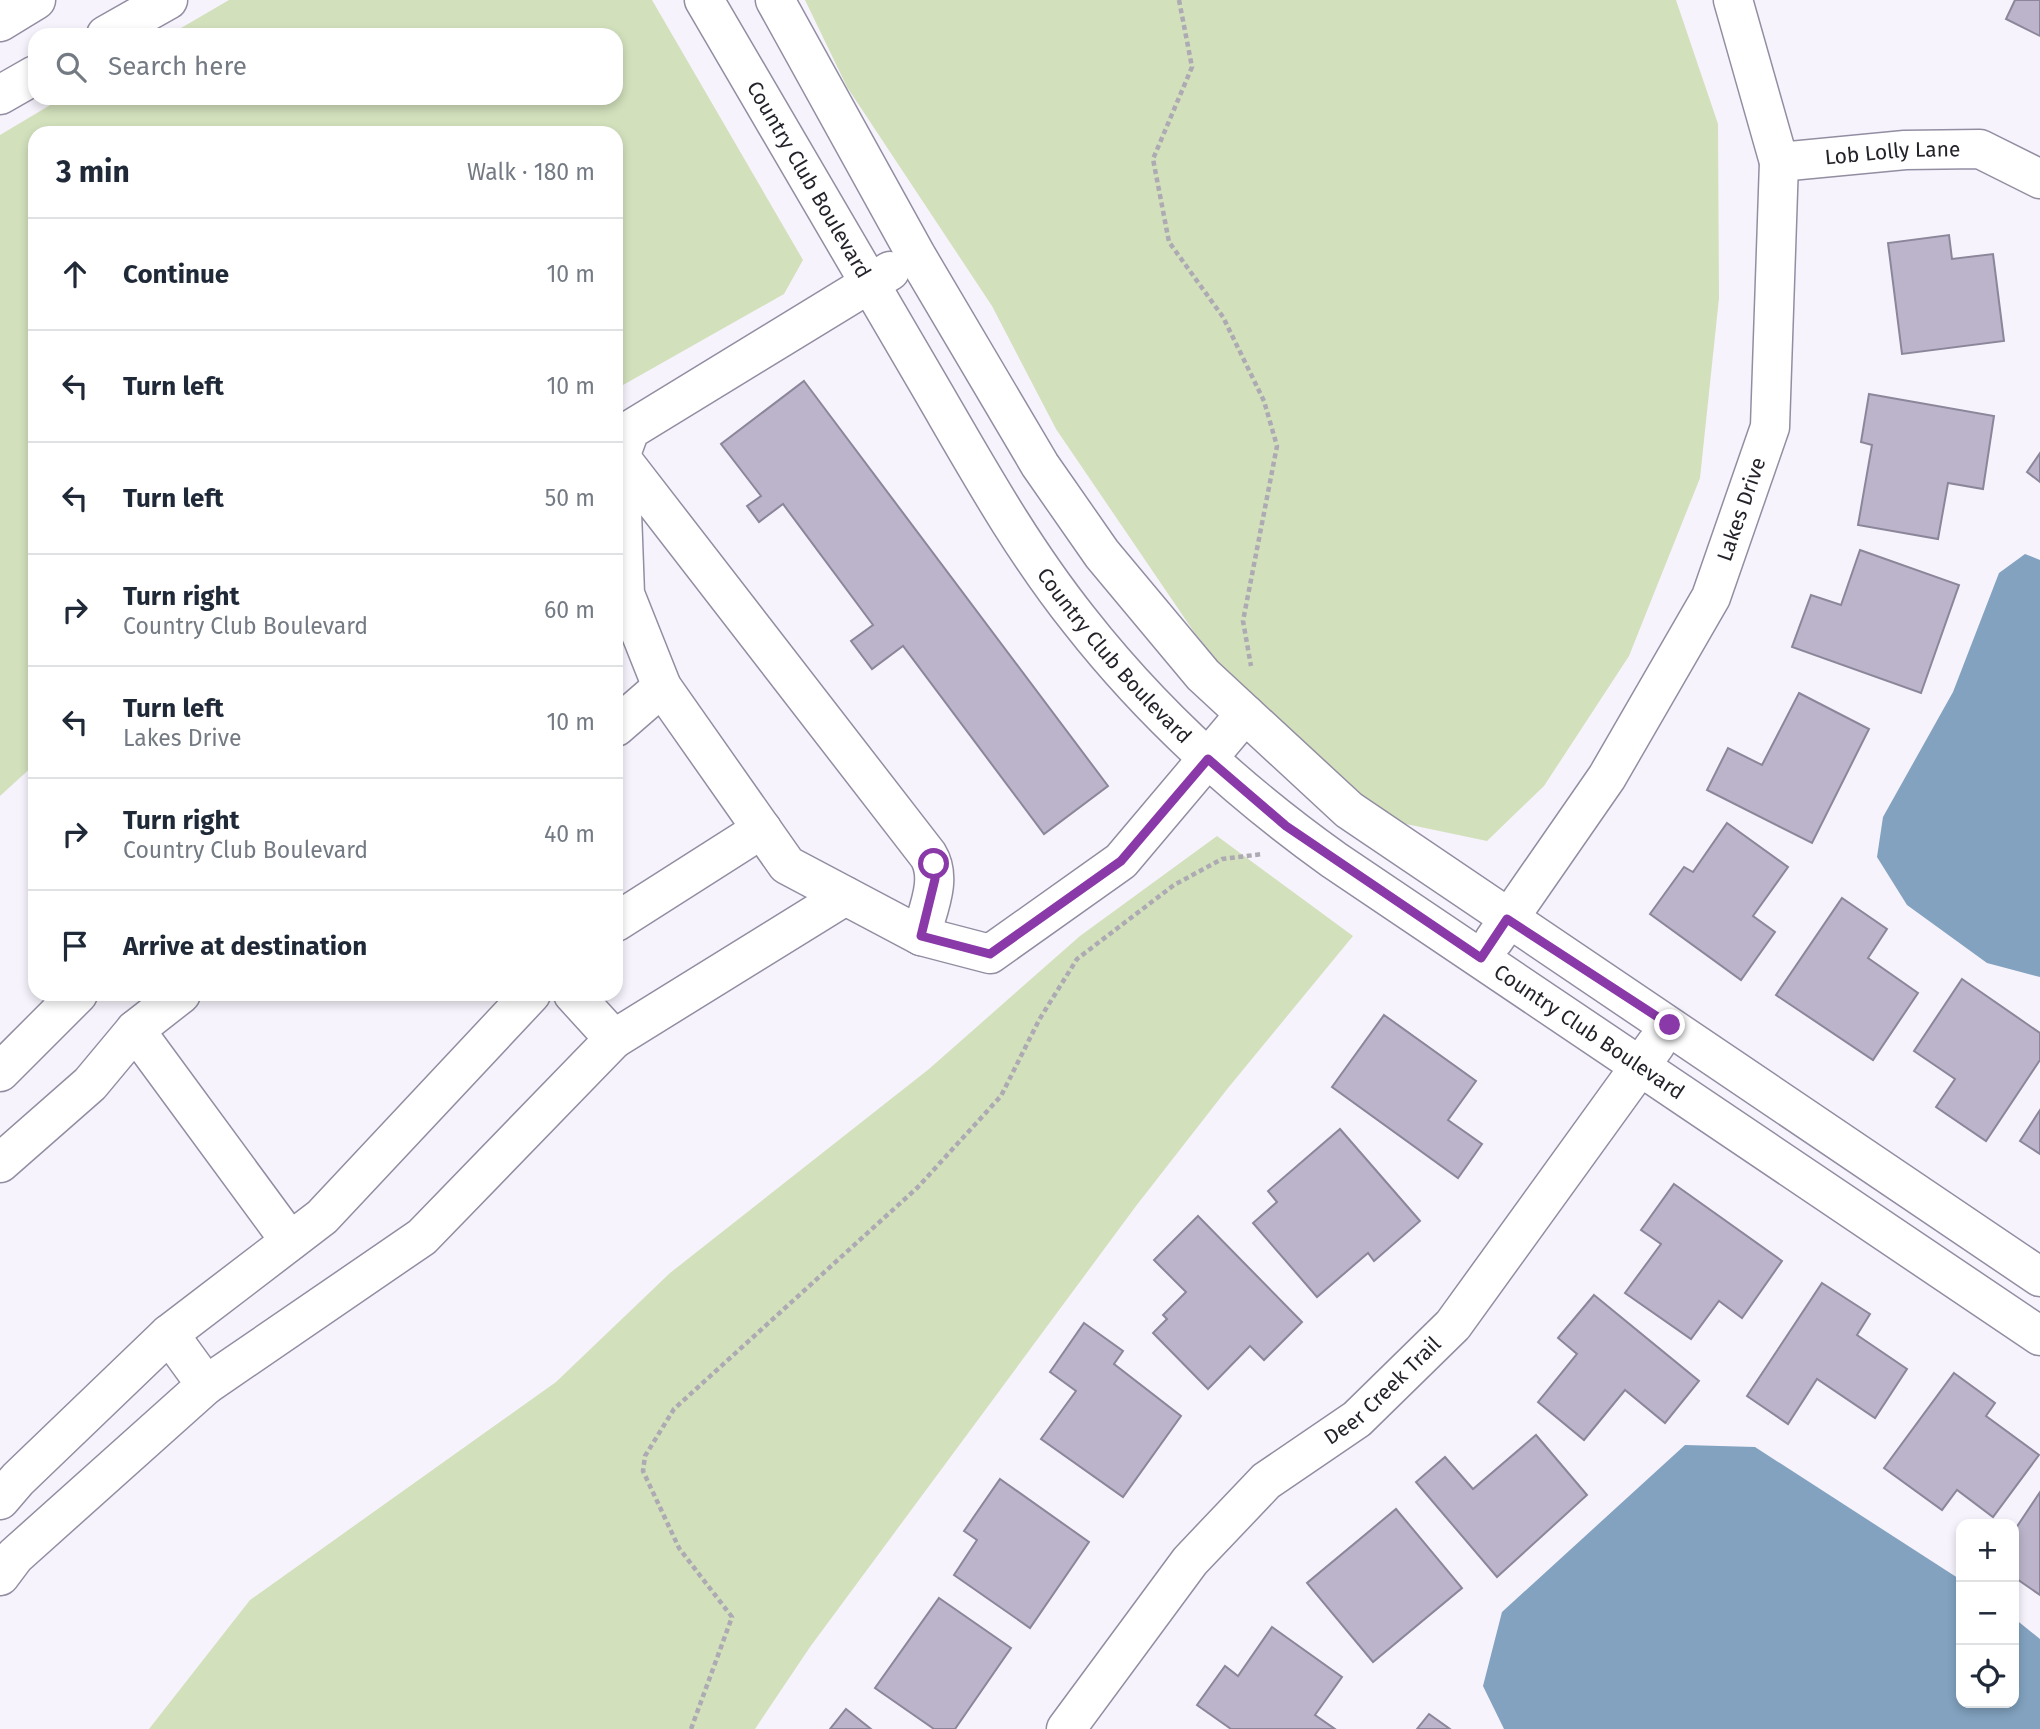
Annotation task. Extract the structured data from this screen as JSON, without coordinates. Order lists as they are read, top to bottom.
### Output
{
  "streets": {
    "street": [
      "Lob Lolly Lane",
      "Country Club Boulevard",
      "Lakes Drive",
      "Deer Creek Trail"
    ]
  },
  "crossings": [
    ["Lob Lolly Lane", "Lakes Drive"],
    ["Country Club Boulevard", "Lakes Drive"],
    ["Country Club Boulevard", "Deer Creek Trail"]
  ],
  "page": {
    "search": "Search here",
    "heading": ["3 min", "Walk · 180 m"],
    "list": [
      ["Continue", "10 m"],
      ["Turn left", "10 m"],
      ["Turn left", "50 m"],
      ["Turn right", "Country Club Boulevard", "60 m"],
      ["Turn left", "Lakes Drive", "10 m"],
      ["Turn right", "Country Club Boulevard", "40 m"],
      "Arrive at destination"
    ],
    "map_buttons": ["+", "−"]
  }
}
